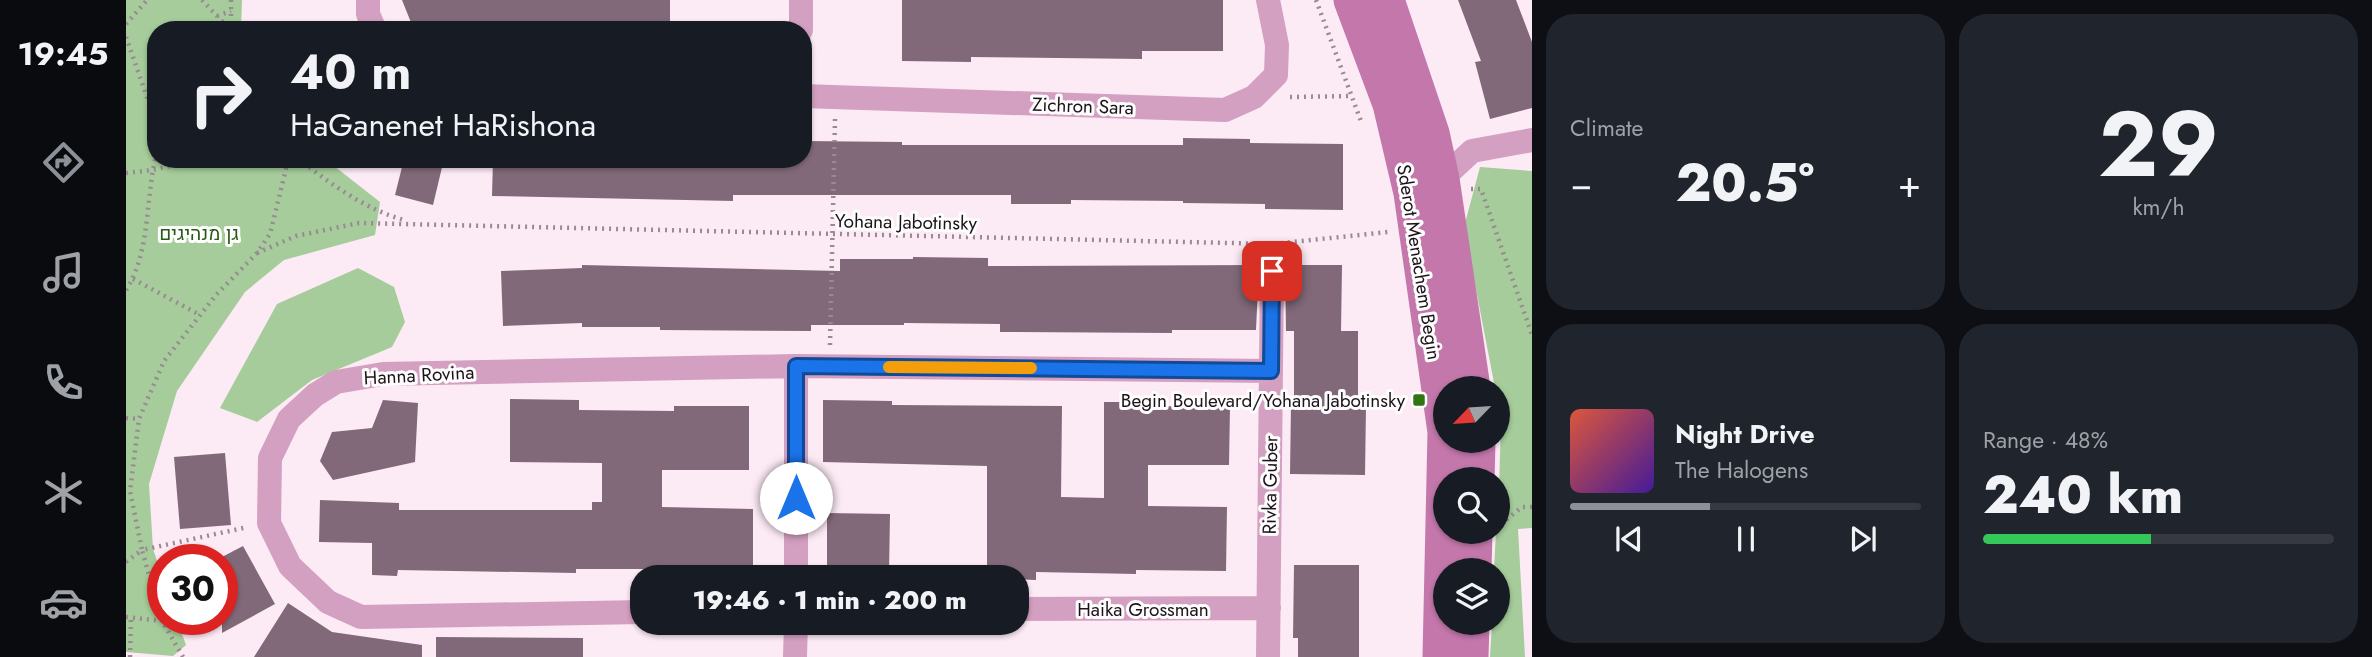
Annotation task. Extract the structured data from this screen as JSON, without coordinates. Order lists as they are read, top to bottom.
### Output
{
  "streets": {
    "street": [
      "Zichron Sara",
      "Sderot Menachem Begin",
      "Hanna Rovina",
      "Rivka Guber",
      "Haika Grossman"
    ],
    "path": ["Yohana Jabotinsky"]
  },
  "crossings": [
    ["Hanna Rovina", "Rivka Guber"],
    ["Rivka Guber", "Haika Grossman"]
  ],
  "parks": ["גן מנהיגים"],
  "places": {
    "transit": ["Begin Boulevard/Yohana Jabotinsky"]
  },
  "north": "bottom left",
  "page": {
    "tabs": "19:45",
    "tile": [
      "Climate",
      ["29", "km/h"],
      ["Range · 48%", "240 km"]
    ],
    "turn": ["40 m", "HaGanenet HaRishona"],
    "heat": ["−", "20.5°", "+"],
    "song": ["Night Drive", "The Halogens"],
    "limit": "30",
    "trip": "19:46 · 1 min · 200 m"
  }
}
